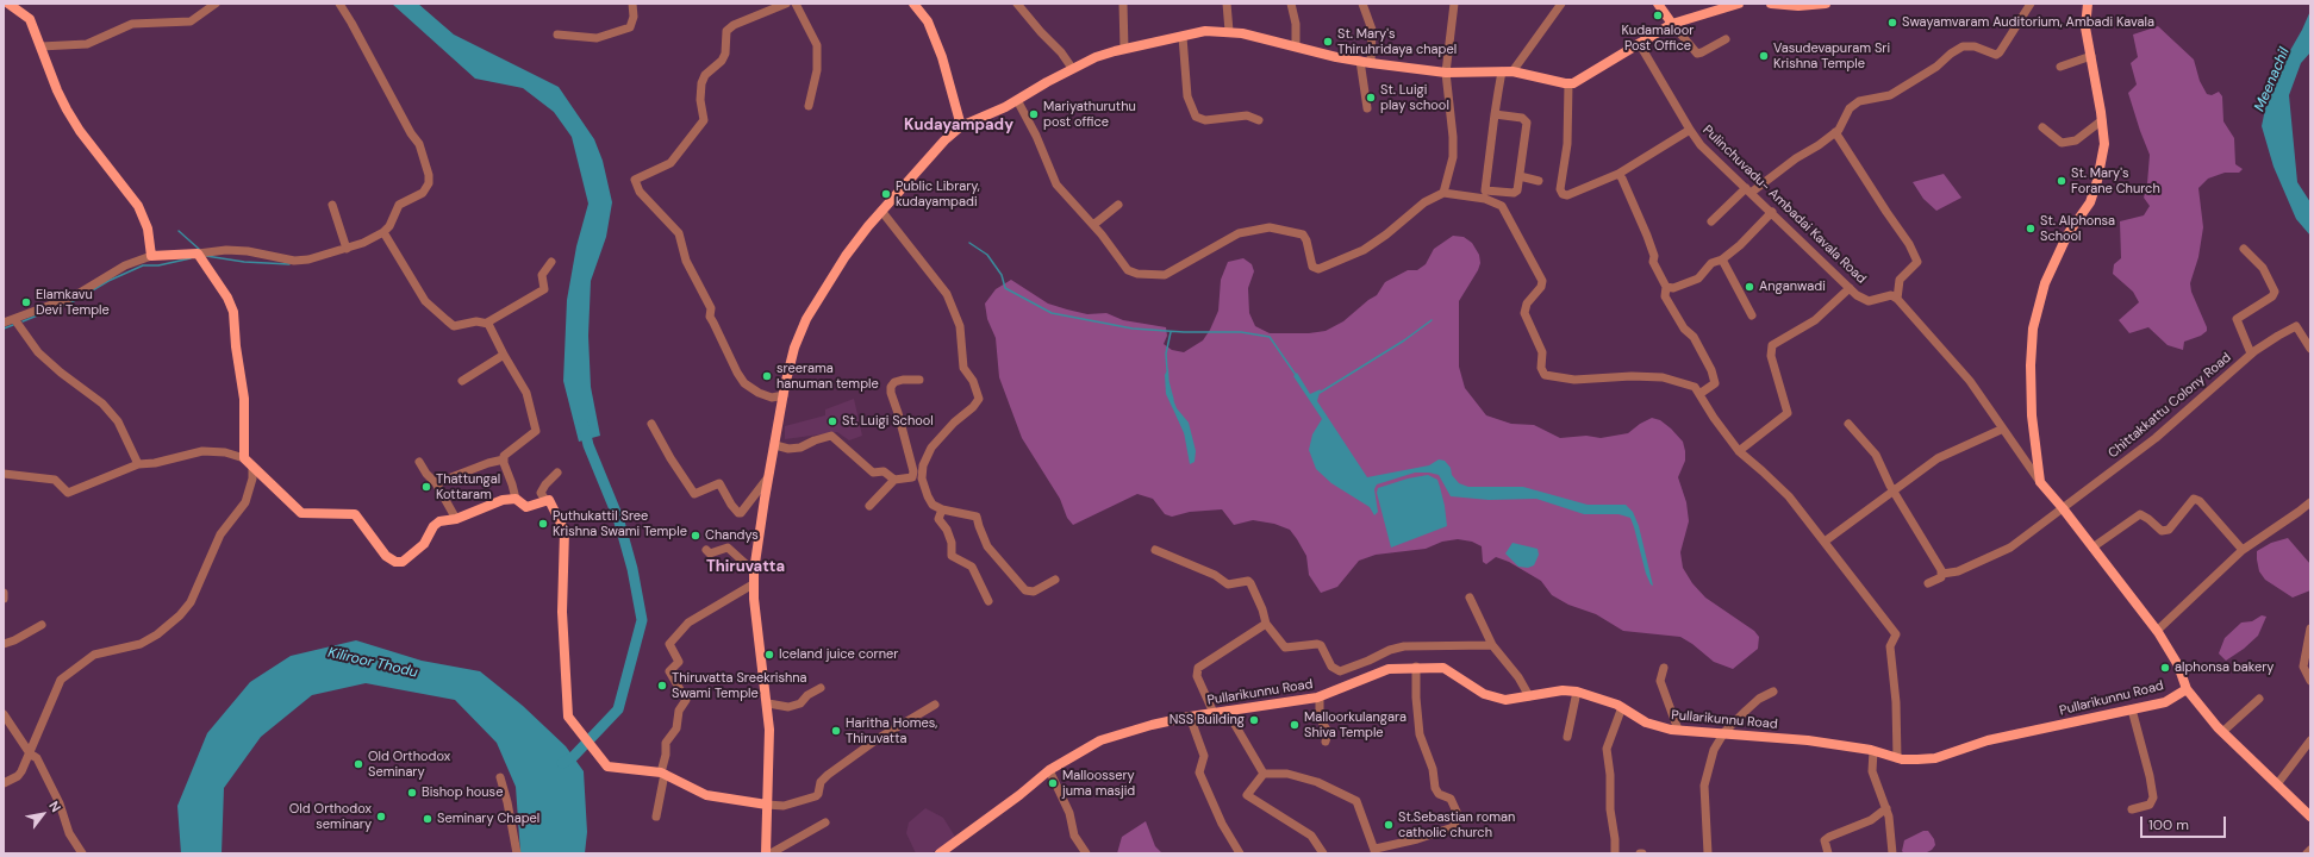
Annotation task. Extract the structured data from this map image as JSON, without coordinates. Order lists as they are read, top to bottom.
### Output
{
  "streets": {
    "main road": ["Pullarikunnu Road"],
    "street": ["Pulinchuvadu- Ambadai Kavala Road", "Chittakkattu Colony Road"]
  },
  "districts": ["Kudayampady", "Thiruvatta"],
  "water": ["Meenachil", "Kiliroor Thodu"],
  "places": [
    "Kudamaloor Post Office",
    "Swayamvaram Auditorium, Ambadi Kavala",
    "St. Mary's Thiruhridaya chapel",
    "Vasudevapuram Sri Krishna Temple",
    "St. Luigi play school",
    "Mariyathuruthu post office",
    "St. Mary's Forane Church",
    "Public Library, kudayampadi",
    "St. Alphonsa School",
    "Anganwadi",
    "Elamkavu Devi Temple",
    "sreerama hanuman temple",
    "St. Luigi School",
    "Thattungal Kottaram",
    "Puthukattil Sree Krishna Swami Temple",
    "Chandys",
    "Iceland juice corner",
    "alphonsa bakery",
    "Thiruvatta Sreekrishna Swami Temple",
    "NSS Building",
    "Malloorkulangara Shiva Temple",
    "Haritha Homes, Thiruvatta",
    "Old Orthodox Seminary",
    "Malloossery juma masjid",
    "Bishop house",
    "Old Orthodox seminary",
    "Seminary Chapel",
    "St.Sebastian roman catholic church"
  ],
  "scale_bar": "100 m",
  "north": "top right"
}
